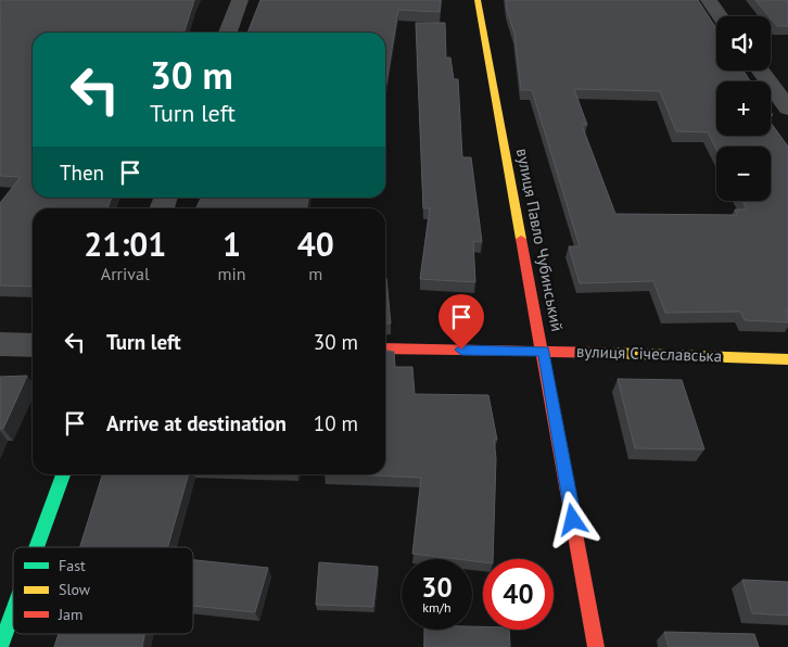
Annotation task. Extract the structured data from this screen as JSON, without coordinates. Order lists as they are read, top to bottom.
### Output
{
  "streets": {
    "street": ["вулиця Павло Чубинський", "вулиця Січеславська"]
  },
  "crossings": [
    ["вулиця Павло Чубинський", "вулиця Січеславська"]
  ],
  "legend": ["Fast", "Slow", "Jam"],
  "page": {
    "map_buttons": ["+", "−"],
    "turn": ["30 m", "Turn left"],
    "then": "Then",
    "eta": [
      "21:01",
      "Arrival",
      "1",
      "min",
      "40",
      "m"
    ],
    "list": [
      {
        "name": "Turn left",
        "value": "30 m"
      },
      {
        "name": "Arrive at destination",
        "value": "10 m"
      }
    ],
    "speed": "30 km/h",
    "limit": "40"
  }
}
